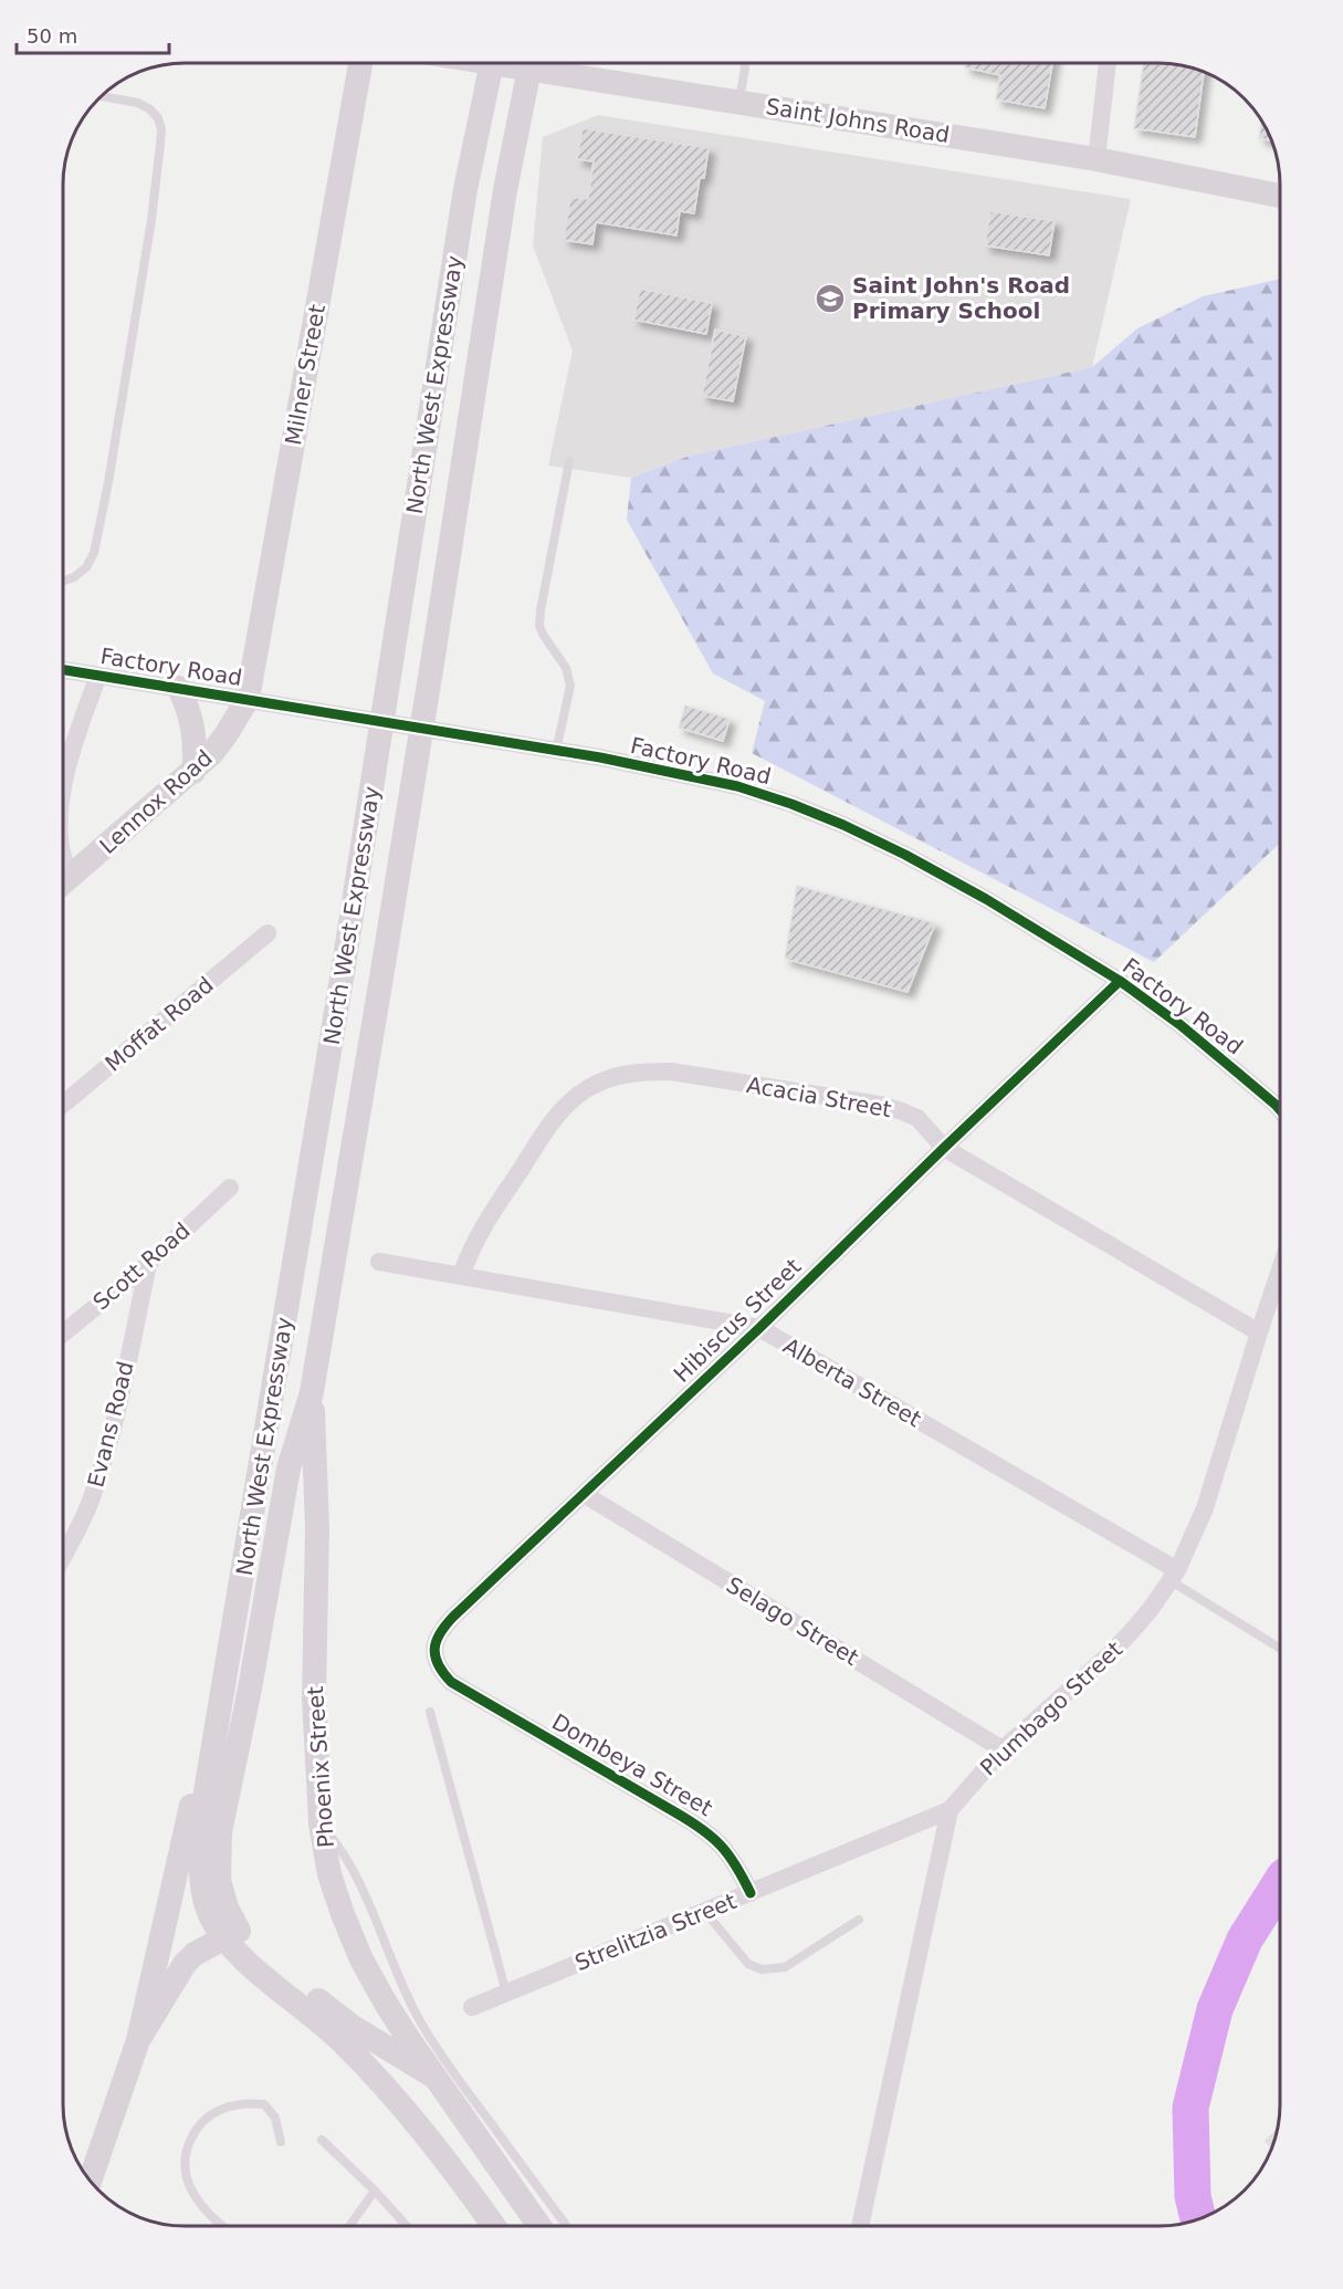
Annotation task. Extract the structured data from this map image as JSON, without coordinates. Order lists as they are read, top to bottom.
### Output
{
  "streets": {
    "main road": [
      "Saint Johns Road",
      "Milner Street",
      "North West Expressway",
      "Lennox Road",
      "Phoenix Street"
    ],
    "street": [
      "Factory Road",
      "Moffat Road",
      "Acacia Street",
      "Scott Road",
      "Hibiscus Street",
      "Alberta Street",
      "Evans Road",
      "Selago Street",
      "Plumbago Street",
      "Dombeya Street",
      "Strelitzia Street"
    ]
  },
  "crossings": [
    ["Milner Street", "Factory Road"],
    ["Milner Street", "Lennox Road"],
    ["North West Expressway", "Phoenix Street"],
    ["Factory Road", "Lennox Road"],
    ["Factory Road", "Hibiscus Street"],
    ["Acacia Street", "Hibiscus Street"],
    ["Acacia Street", "Alberta Street"],
    ["Acacia Street", "Plumbago Street"],
    ["Scott Road", "Evans Road"],
    ["Hibiscus Street", "Alberta Street"],
    ["Hibiscus Street", "Selago Street"],
    ["Hibiscus Street", "Dombeya Street"],
    ["Alberta Street", "Plumbago Street"],
    ["Selago Street", "Plumbago Street"],
    ["Plumbago Street", "Strelitzia Street"],
    ["Dombeya Street", "Strelitzia Street"]
  ],
  "places": {
    "school or university": ["Saint John's Road Primary School"]
  },
  "scale_bar": "50 m"
}
